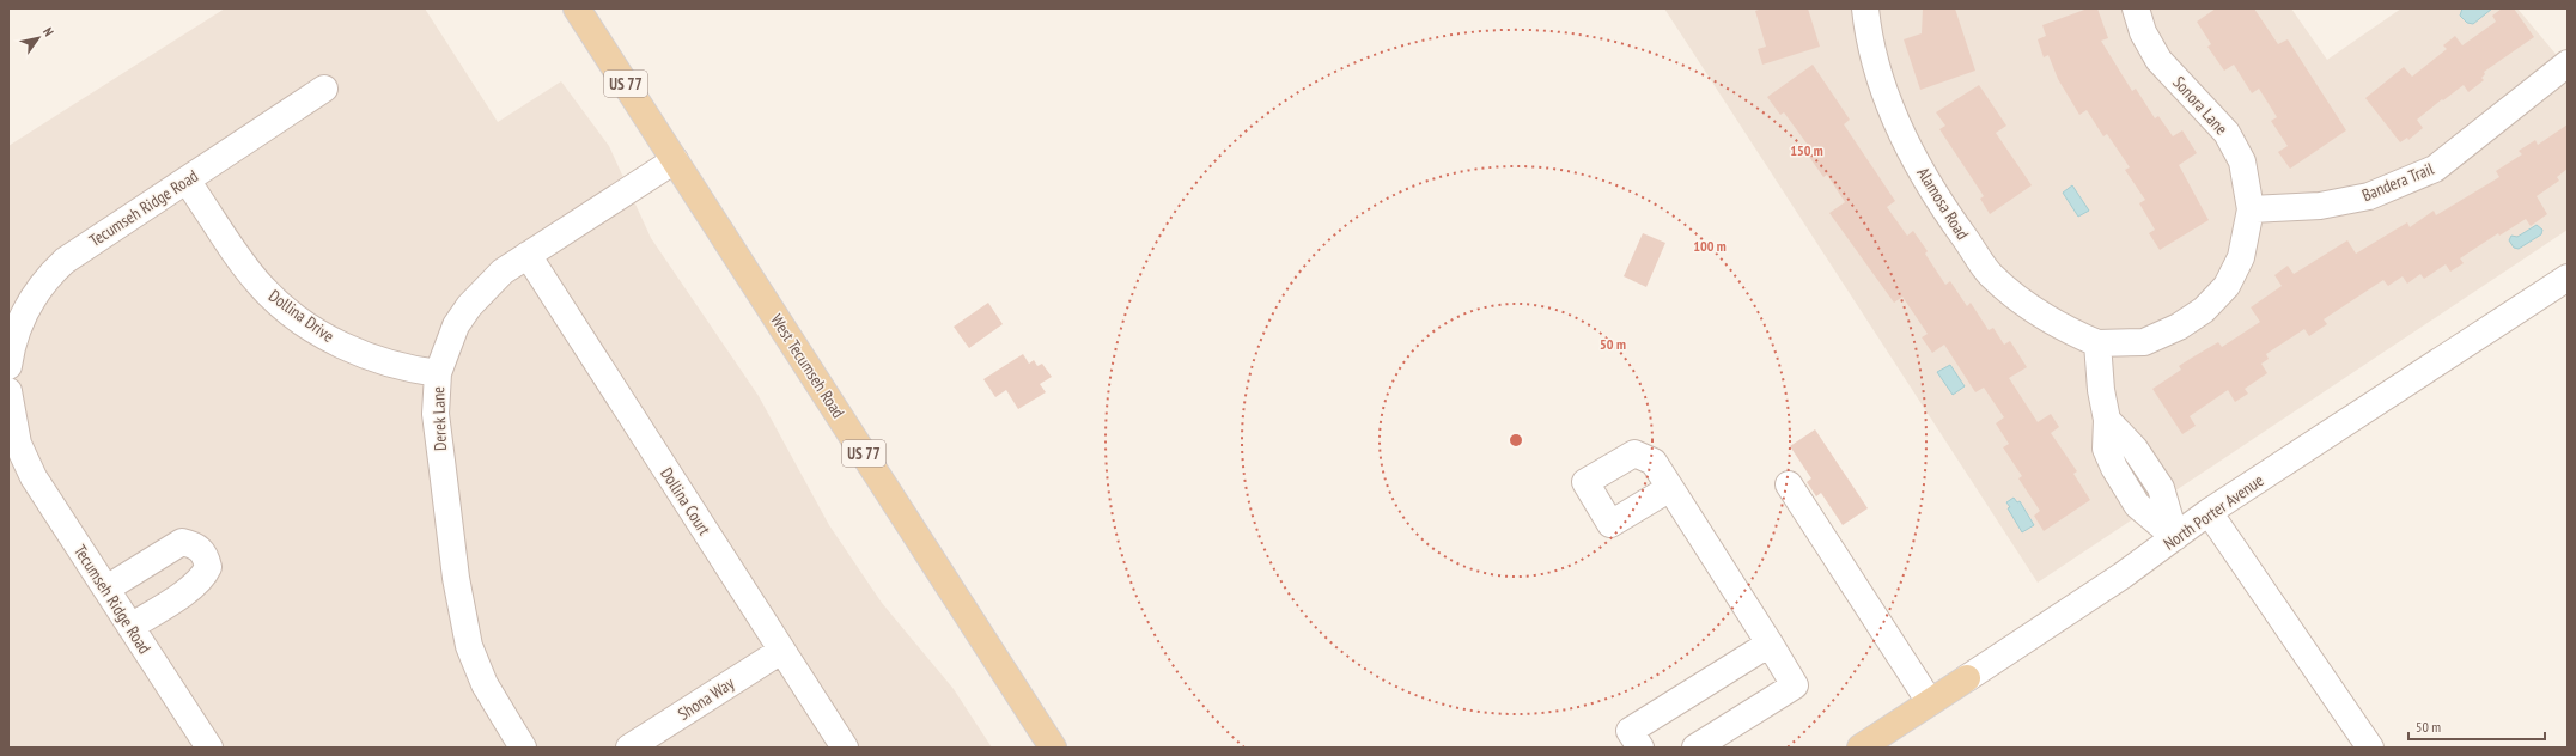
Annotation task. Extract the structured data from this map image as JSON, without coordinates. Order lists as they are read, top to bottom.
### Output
{
  "streets": {
    "main road": ["US 77", "West Tecumseh Road", "North Porter Avenue"],
    "street": [
      "Sonora Lane",
      "Bandera Trail",
      "Alamosa Road",
      "Tecumseh Ridge Road",
      "Dollina Drive",
      "Derek Lane",
      "Dollina Court",
      "Shona Way"
    ]
  },
  "crossings": [
    ["Sonora Lane", "Bandera Trail"],
    ["Sonora Lane", "Alamosa Road"],
    ["Bandera Trail", "Alamosa Road"],
    ["Tecumseh Ridge Road", "Dollina Drive"],
    ["Dollina Drive", "Derek Lane"],
    ["West Tecumseh Road", "Derek Lane"],
    ["Derek Lane", "Dollina Court"],
    ["Dollina Court", "Shona Way"]
  ],
  "scale_bar": "50 m",
  "north": "top right",
  "rings": ["150 m", "100 m", "50 m"]
}
